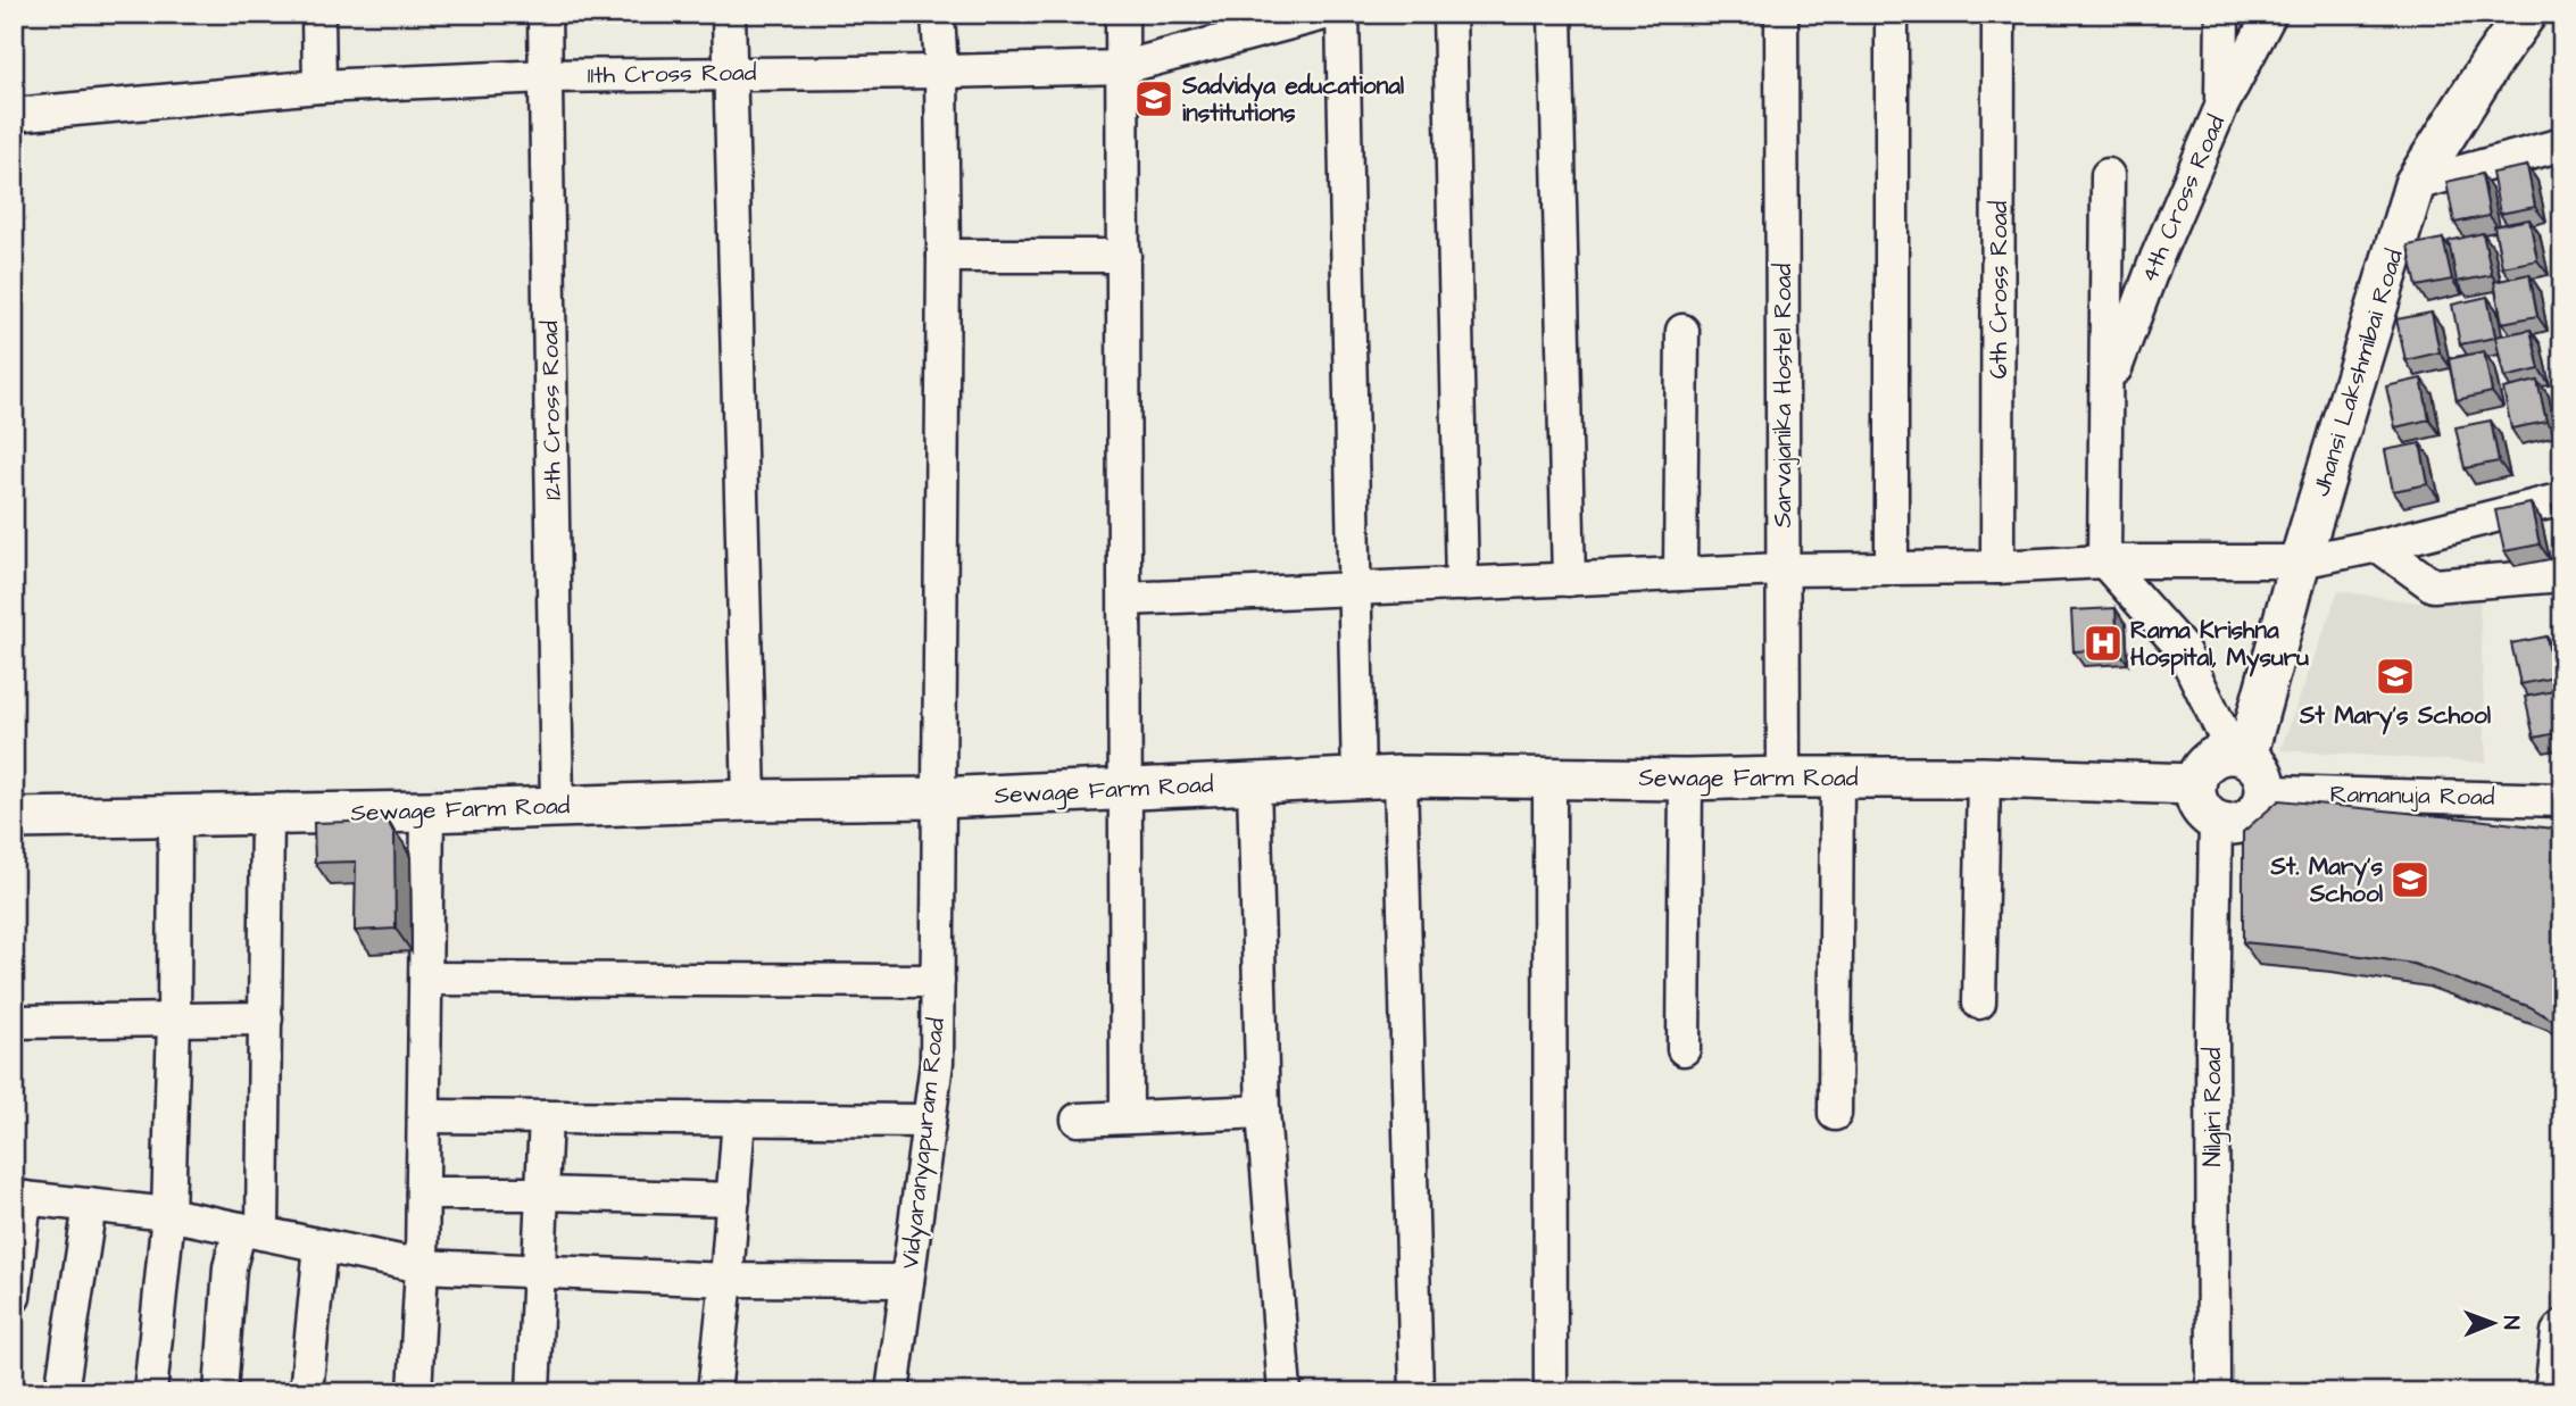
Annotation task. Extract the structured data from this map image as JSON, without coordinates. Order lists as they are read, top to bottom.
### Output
{
  "streets": {
    "main road": ["Jhansi Lakshmibai Road", "Sewage Farm Road"],
    "street": [
      "11th Cross Road",
      "4th Cross Road",
      "6th Cross Road",
      "Sarvajanika Hostel Road",
      "12th Cross Road",
      "Ramanuja Road",
      "Nilgiri Road",
      "Vidyaranyapuram Road"
    ]
  },
  "crossings": [
    ["11th Cross Road", "12th Cross Road"],
    ["11th Cross Road", "Vidyaranyapuram Road"],
    ["Jhansi Lakshmibai Road", "Sewage Farm Road"],
    ["Jhansi Lakshmibai Road", "Ramanuja Road"],
    ["Jhansi Lakshmibai Road", "Nilgiri Road"],
    ["Sarvajanika Hostel Road", "Sewage Farm Road"],
    ["12th Cross Road", "Sewage Farm Road"],
    ["Sewage Farm Road", "Ramanuja Road"],
    ["Sewage Farm Road", "Nilgiri Road"],
    ["Sewage Farm Road", "Vidyaranyapuram Road"],
    ["Ramanuja Road", "Nilgiri Road"]
  ],
  "places": {
    "school or university": ["Sadvidya educational institutions", "St Mary's School", "St. Mary's School"],
    "hospital": ["Rama Krishna Hospital, Mysuru"]
  },
  "north": "right"
}
